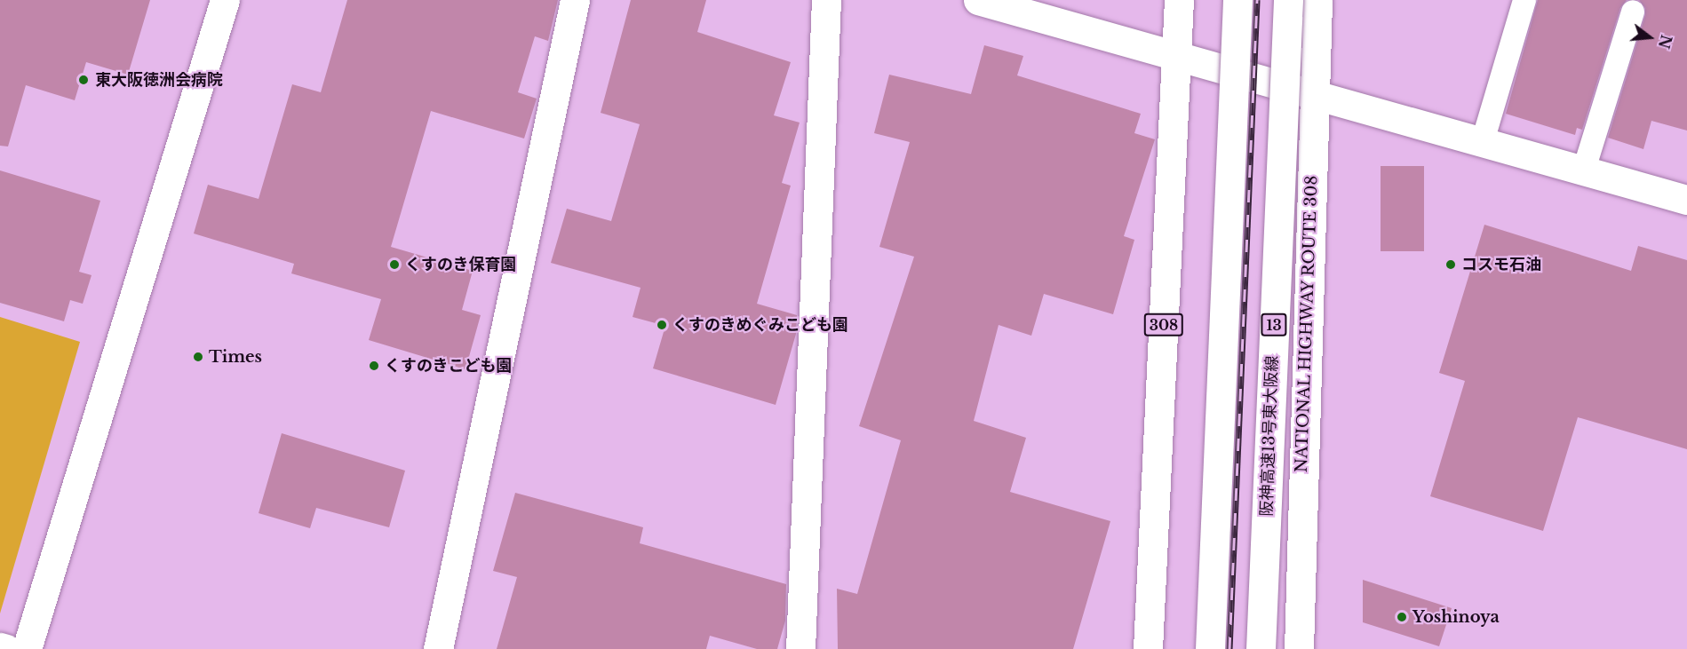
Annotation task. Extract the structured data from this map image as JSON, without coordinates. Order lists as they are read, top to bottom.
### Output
{
  "streets": {
    "main road": [
      "NATIONAL HIGHWAY ROUTE 308",
      "308",
      "13",
      "阪神高速13号東大阪線"
    ]
  },
  "places": [
    "東大阪徳洲会病院",
    "くすのき保育園",
    "コスモ石油",
    "くすのきめぐみこども園",
    "Times",
    "くすのきこども園",
    "Yoshinoya"
  ],
  "north": "right"
}
